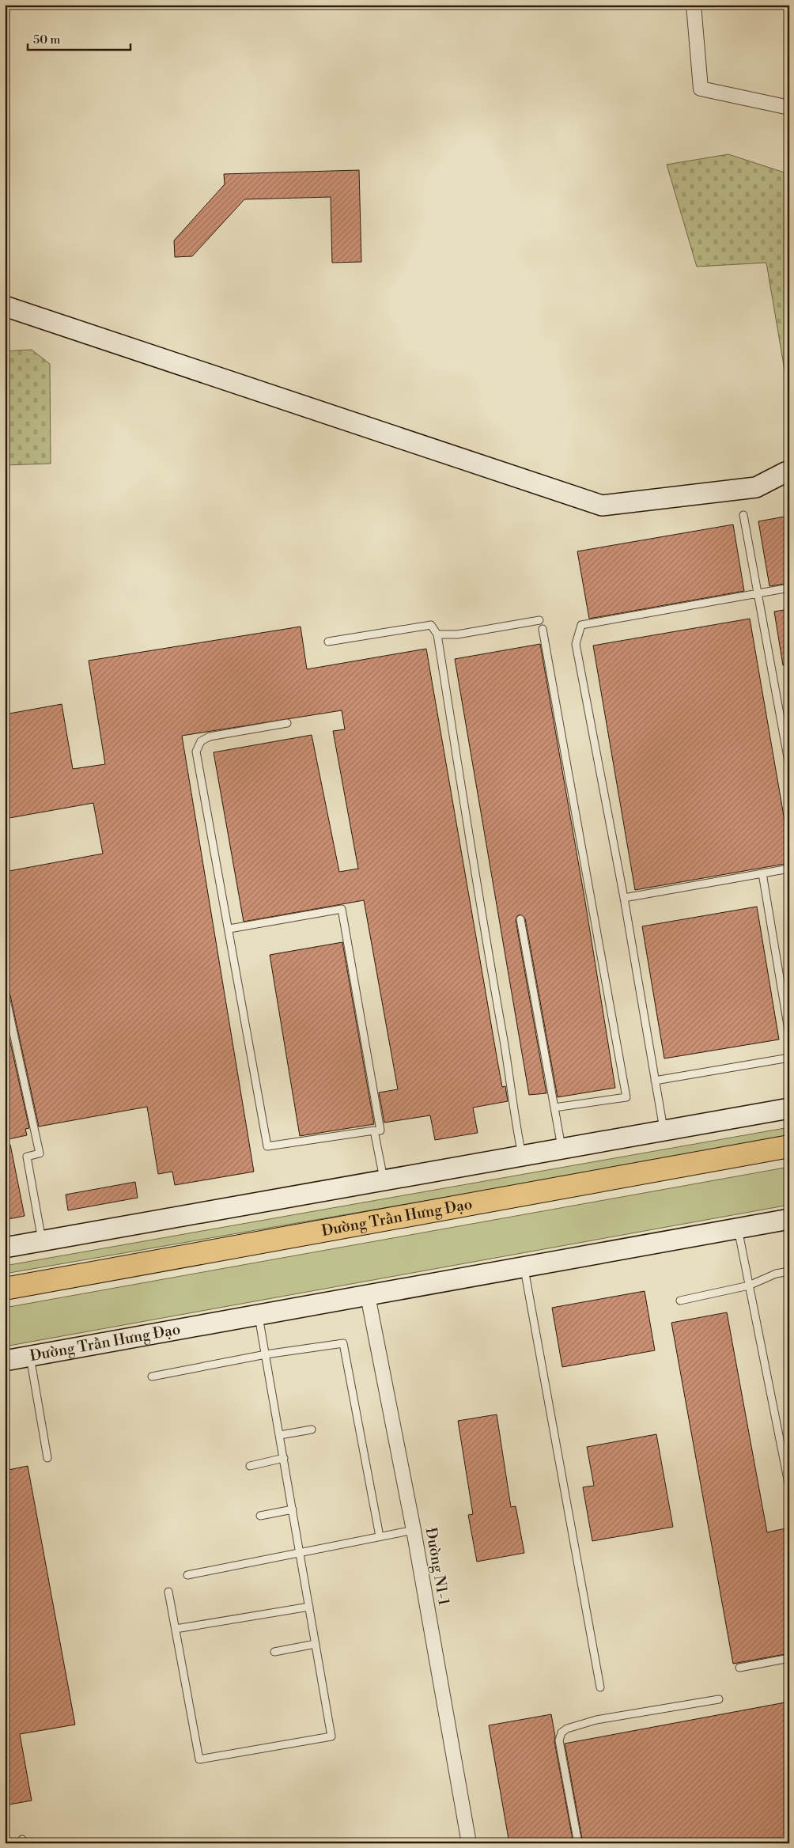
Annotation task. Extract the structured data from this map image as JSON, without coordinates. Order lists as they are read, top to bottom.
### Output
{
  "streets": {
    "highway": ["Đường Trần Hưng Đạo"],
    "street": ["Đường N1-1"]
  },
  "crossings": [
    ["Đường Trần Hưng Đạo", "Đường N1-1"]
  ],
  "scale_bar": "50 m"
}
